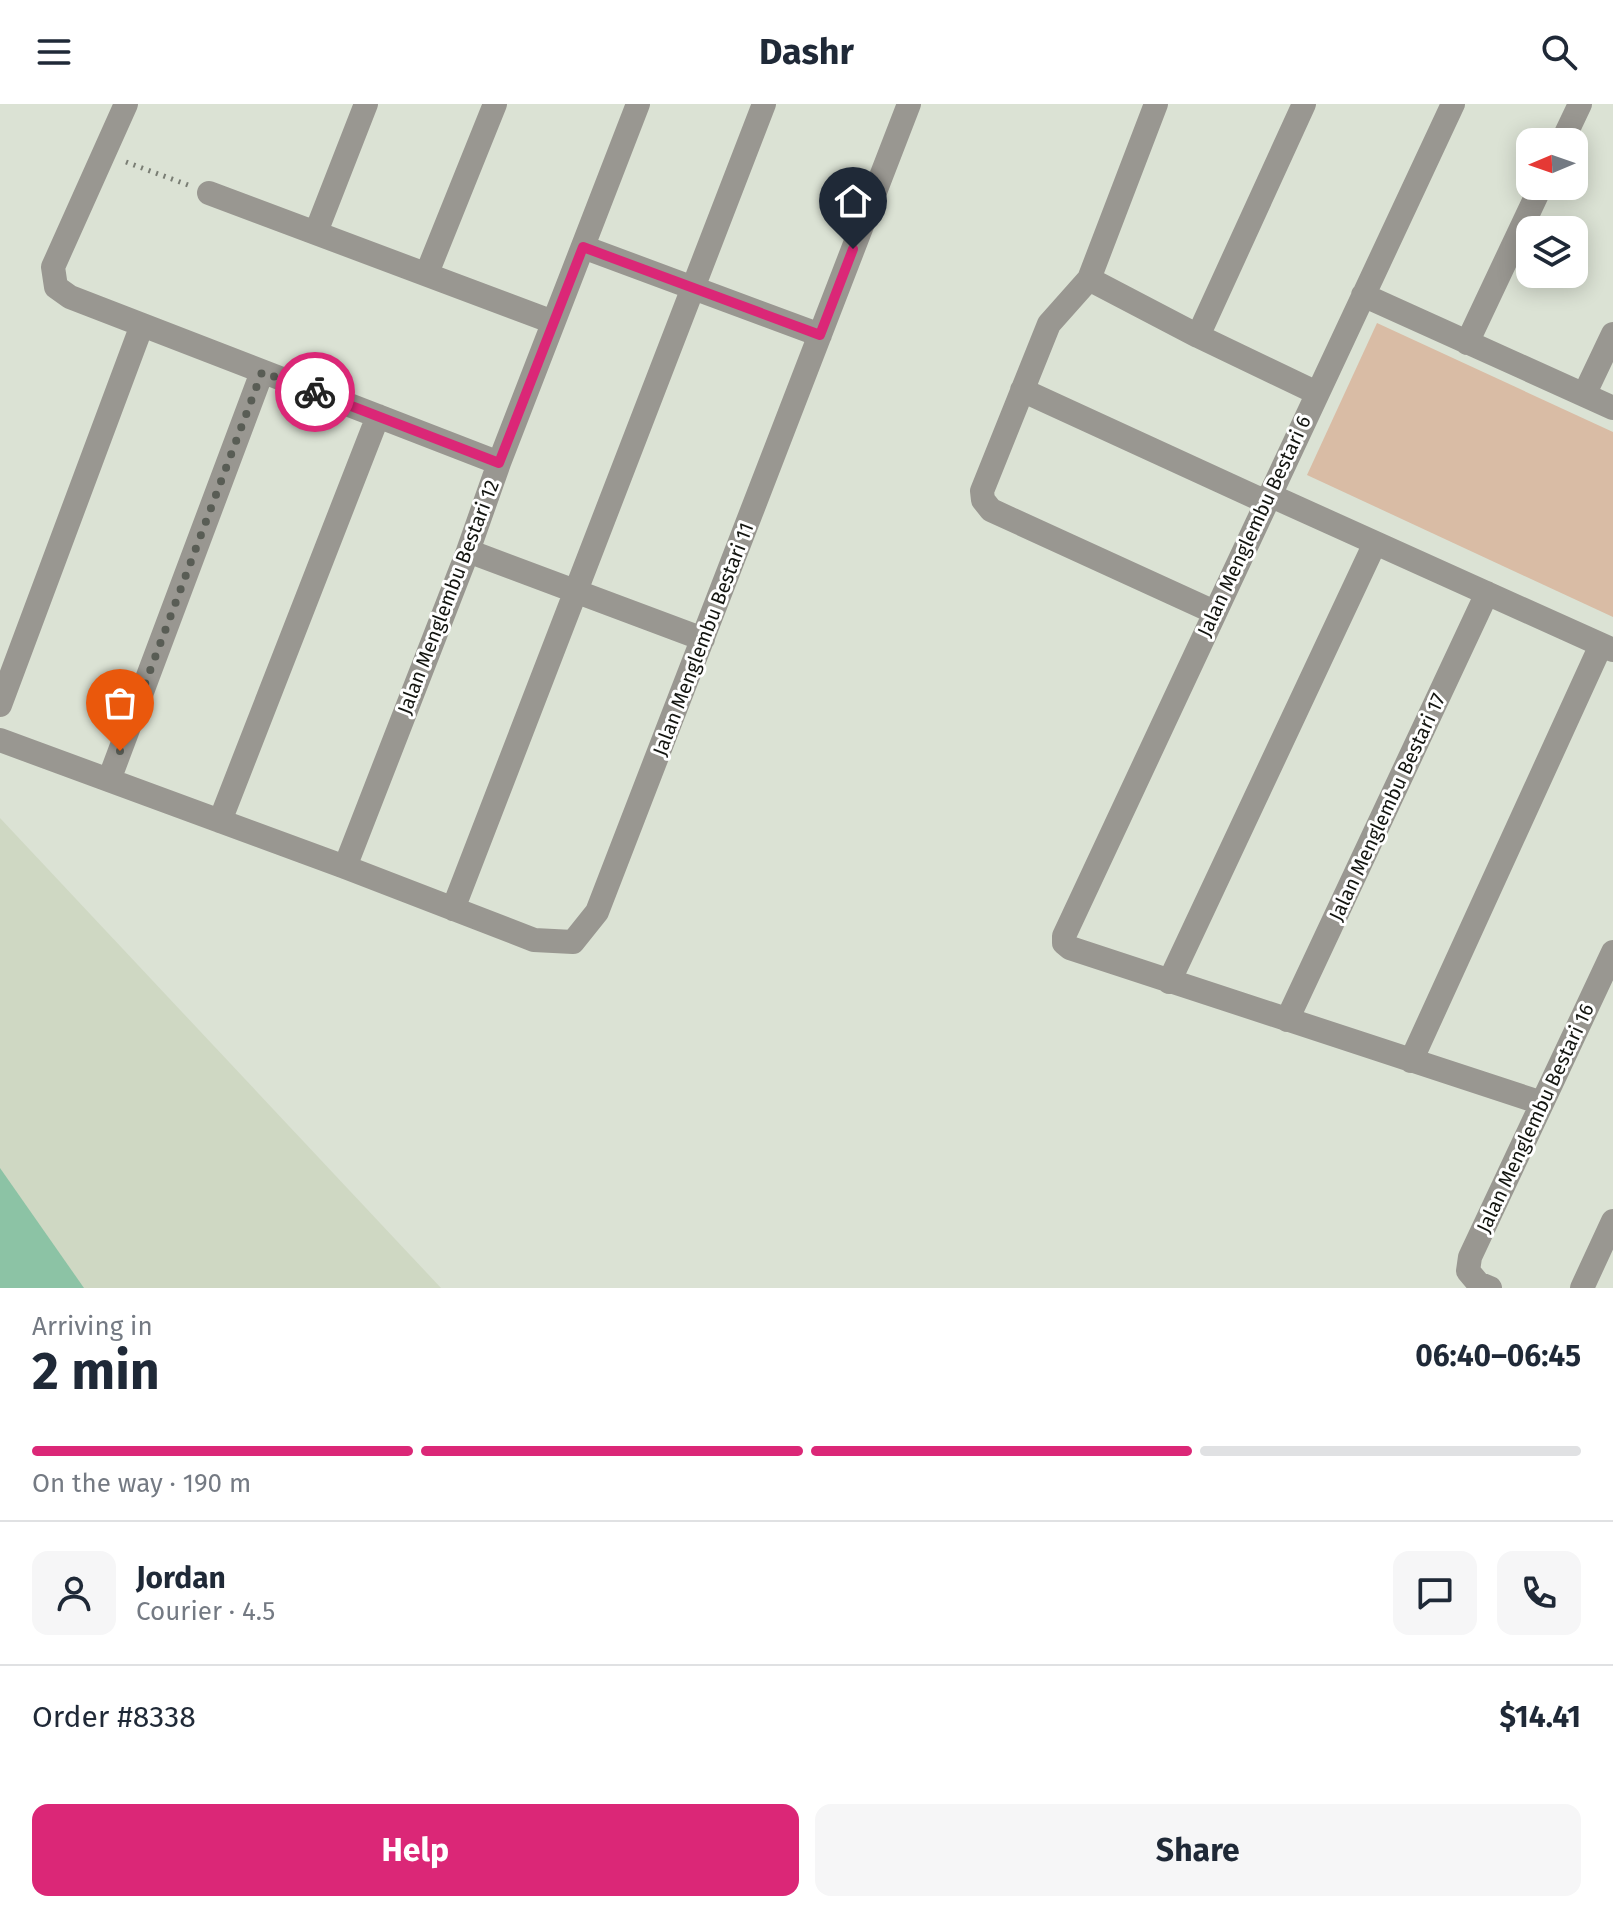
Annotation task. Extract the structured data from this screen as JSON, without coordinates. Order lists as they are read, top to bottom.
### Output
{
  "streets": {
    "street": [
      "Jalan Menglembu Bestari 6",
      "Jalan Menglembu Bestari 12",
      "Jalan Menglembu Bestari 11",
      "Jalan Menglembu Bestari 17",
      "Jalan Menglembu Bestari 16"
    ]
  },
  "crossings": [
    ["Jalan Menglembu Bestari 12", "Jalan Menglembu Bestari 11"]
  ],
  "north": "left",
  "page": {
    "header": "Dashr",
    "heading": ["2 min", "Arriving in", "06:40–06:45"],
    "panel": [
      "Jordan",
      "Courier · 4.5",
      "Order #8338",
      "$14.41"
    ],
    "bar": "On the way · 190 m",
    "buttons": ["Help", "Share"]
  }
}
